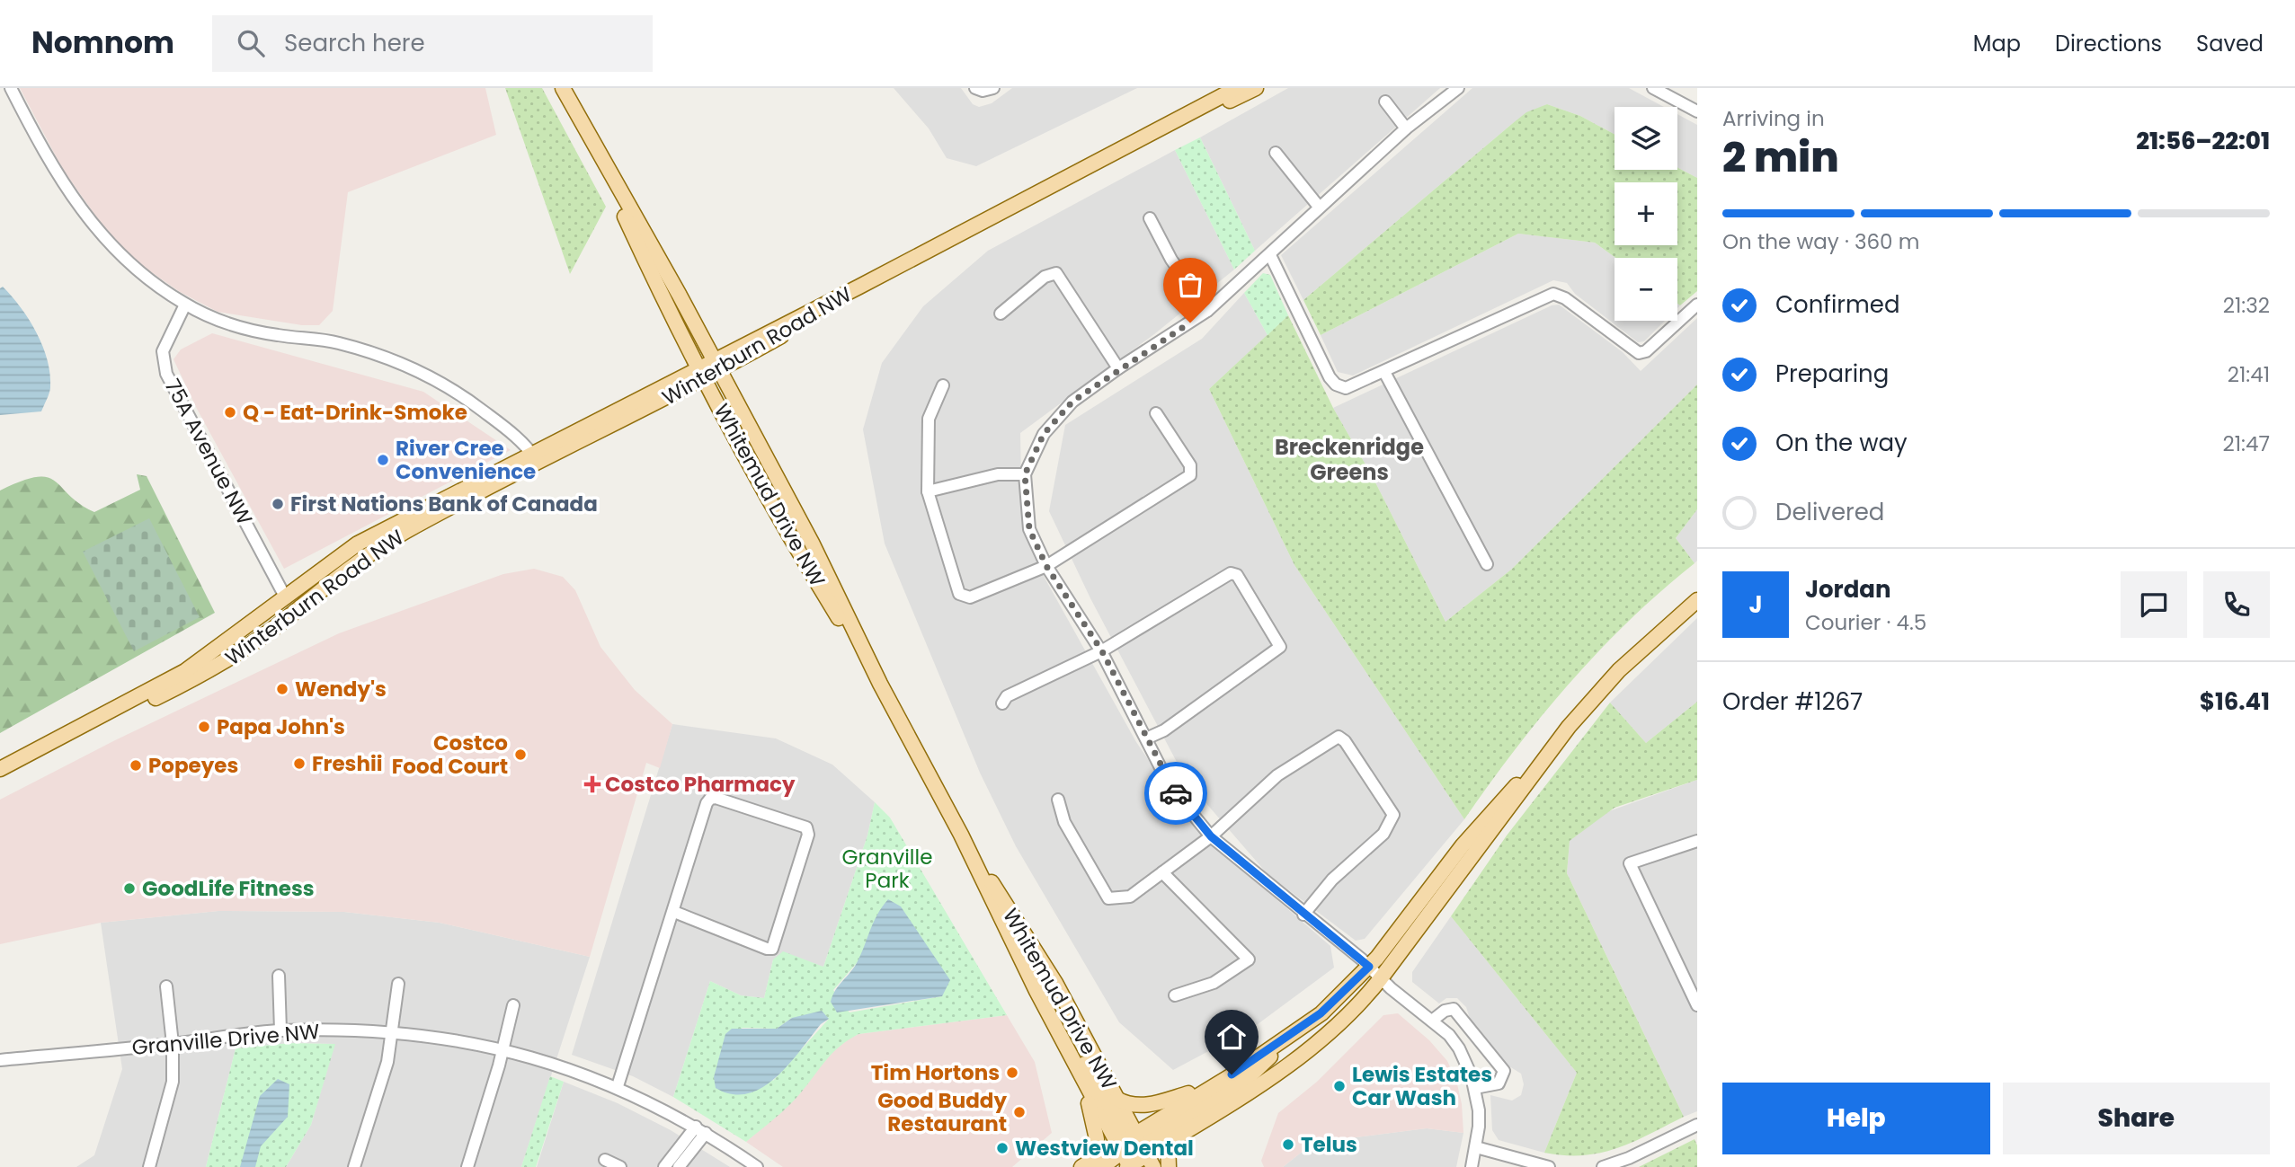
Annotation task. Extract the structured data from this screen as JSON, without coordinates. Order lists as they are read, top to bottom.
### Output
{
  "streets": {
    "main road": ["Winterburn Road NW", "Whitemud Drive NW"],
    "street": ["75A Avenue NW", "Granville Drive NW"]
  },
  "crossings": [
    ["Winterburn Road NW", "75A Avenue NW"],
    ["Winterburn Road NW", "Whitemud Drive NW"]
  ],
  "districts": ["Breckenridge Greens"],
  "parks": ["Granville Park"],
  "places": {
    "other": [
      "Q - Eat-Drink-Smoke",
      "River Cree Convenience",
      "First Nations Bank of Canada",
      "Wendy's",
      "Papa John's",
      "Costco Food Court",
      "Freshii",
      "Popeyes",
      "GoodLife Fitness",
      "Tim Hortons",
      "Lewis Estates Car Wash",
      "Good Buddy Restaurant",
      "Telus",
      "Westview Dental"
    ],
    "health": ["Costco Pharmacy"]
  },
  "page": {
    "header": "Nomnom",
    "search": "Search here",
    "nav": ["Map", "Directions", "Saved"],
    "heading": ["2 min", "Arriving in", "21:56–22:01"],
    "panel": [
      "Jordan",
      "Courier · 4.5",
      "Order #1267",
      "$16.41"
    ],
    "map_buttons": ["+", "−"],
    "bar": "On the way · 360 m",
    "list": [
      ["Confirmed", "21:32"],
      ["Preparing", "21:41"],
      ["On the way", "21:47"],
      "Delivered"
    ],
    "round": "J",
    "buttons": ["Help", "Share"]
  }
}
